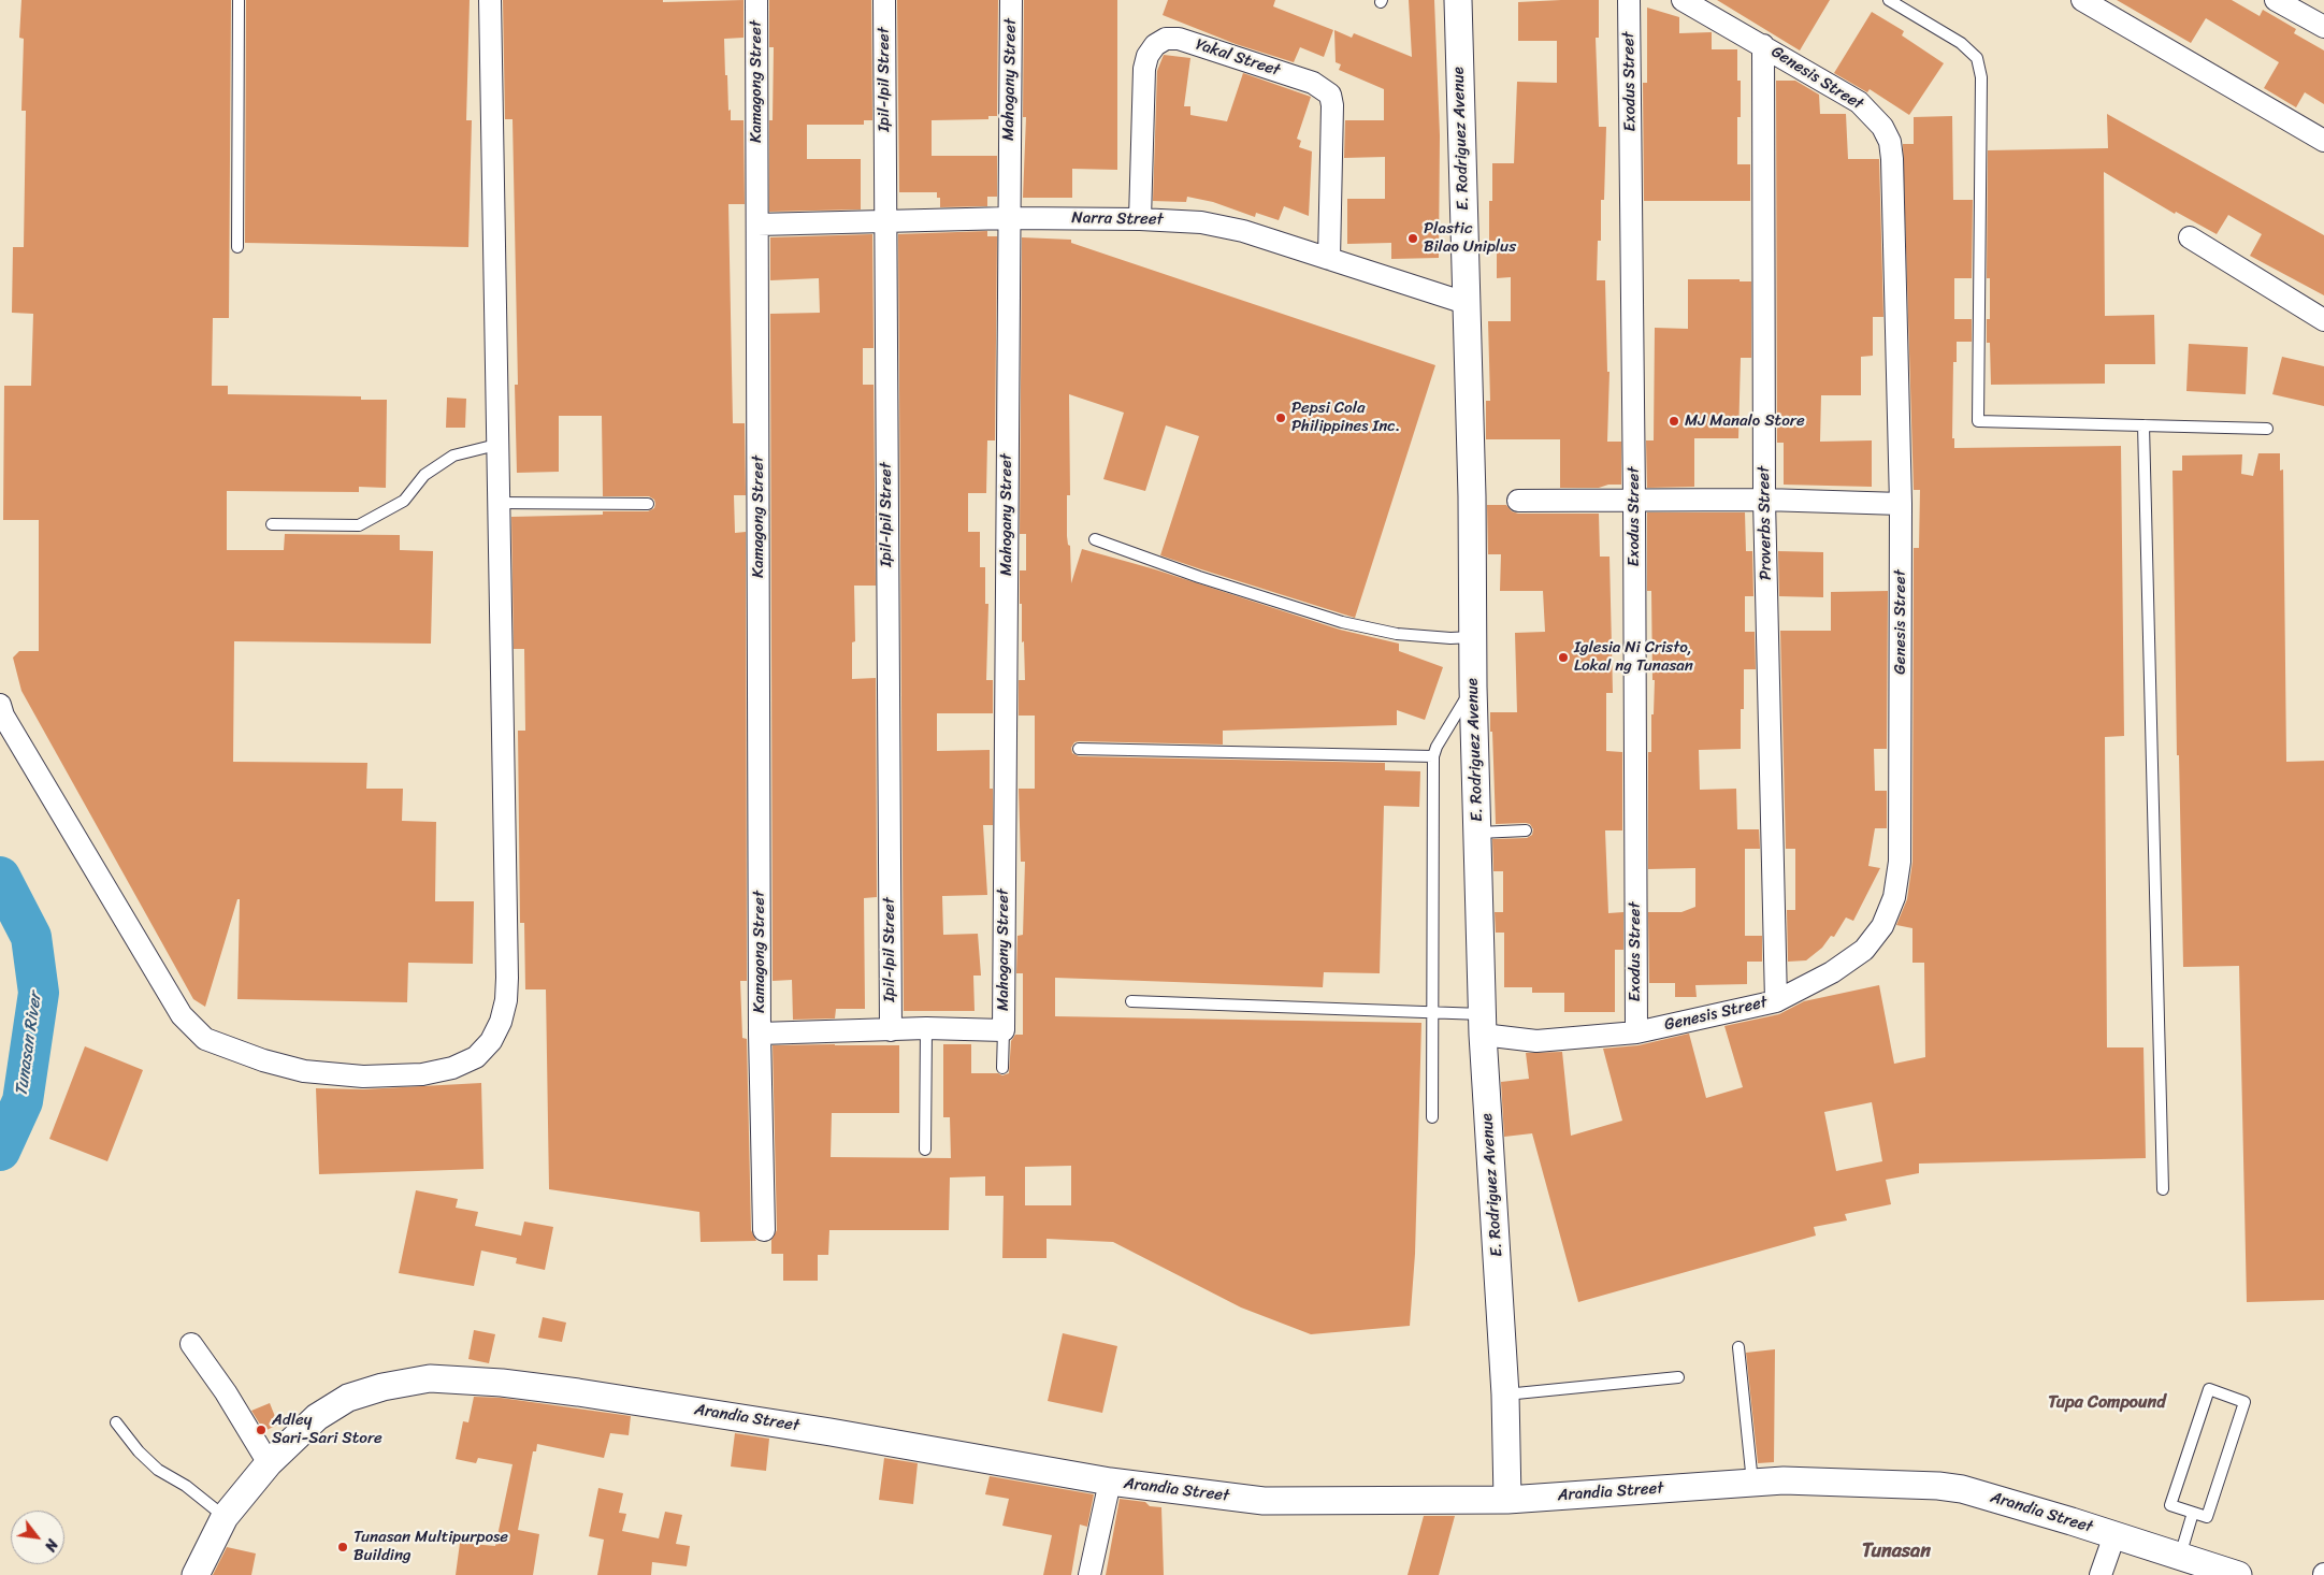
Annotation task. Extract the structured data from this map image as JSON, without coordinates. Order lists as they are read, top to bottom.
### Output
{
  "streets": {
    "street": [
      "Yakal Street",
      "Genesis Street",
      "Ipil-Ipil Street",
      "Mahogany Street",
      "Kamagong Street",
      "Exodus Street",
      "E. Rodriguez Avenue",
      "Narra Street",
      "Proverbs Street",
      "Arandia Street"
    ]
  },
  "crossings": [
    ["Yakal Street", "Narra Street"],
    ["Genesis Street", "Exodus Street"],
    ["Genesis Street", "E. Rodriguez Avenue"],
    ["Genesis Street", "Proverbs Street"],
    ["Ipil-Ipil Street", "Narra Street"],
    ["Mahogany Street", "Narra Street"],
    ["Kamagong Street", "Narra Street"],
    ["E. Rodriguez Avenue", "Narra Street"],
    ["E. Rodriguez Avenue", "Arandia Street"]
  ],
  "districts": ["Tupa Compound", "Tunasan"],
  "water": ["Tunasan River"],
  "places": [
    "Plastic Bilao Uniplus",
    "Pepsi Cola Philippines Inc.",
    "MJ Manalo Store",
    "Iglesia Ni Cristo, Lokal ng Tunasan",
    "Adley Sari-Sari Store",
    "Tunasan Multipurpose Building"
  ],
  "north": "bottom right"
}
